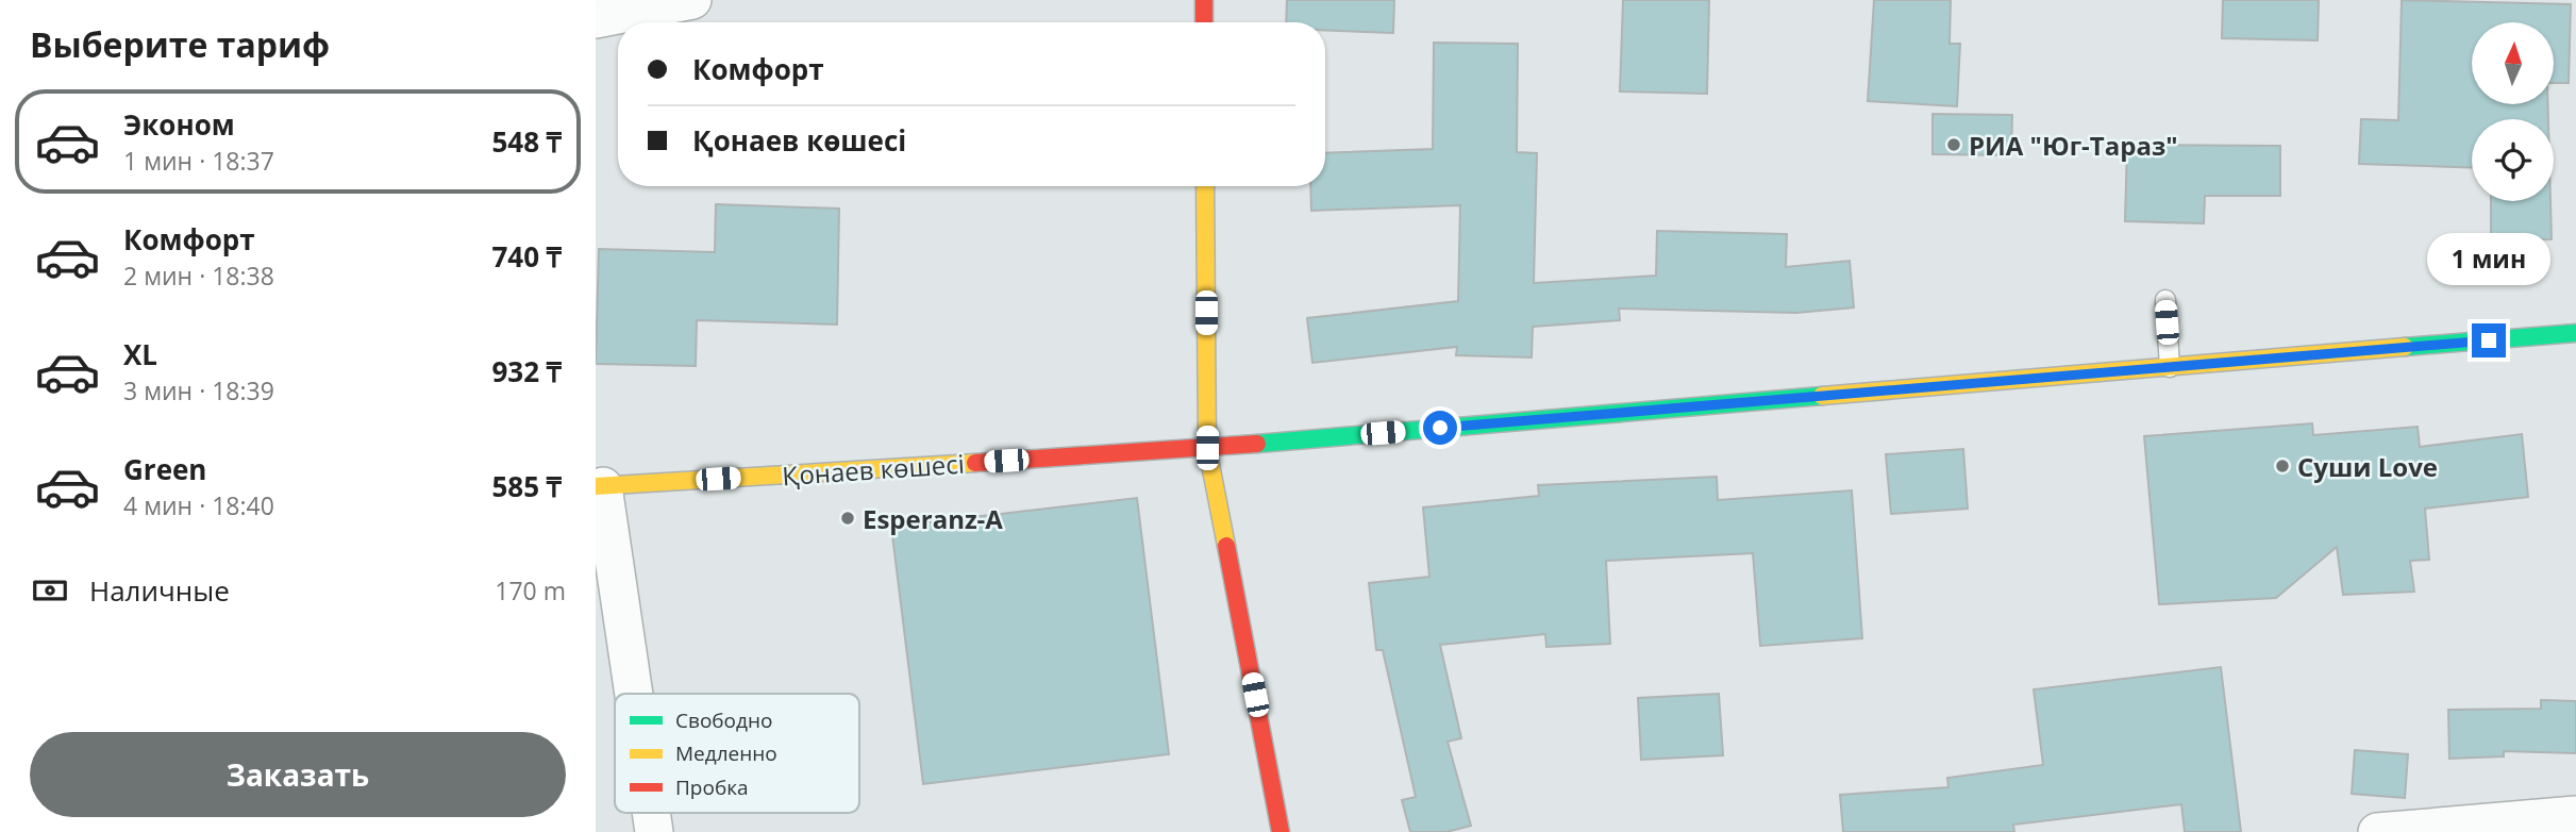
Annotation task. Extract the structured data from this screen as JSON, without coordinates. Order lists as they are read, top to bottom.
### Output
{
  "streets": {
    "main road": ["Қонаев көшесі"]
  },
  "places": ["РИА \"Юг-Тараз\"", "Суши Love", "Esperanz-A"],
  "legend": ["Свободно", "Медленно", "Пробка"],
  "north": "top",
  "page": {
    "heading": "Выберите тариф",
    "banner": ["Комфорт", "Қонаев көшесі"],
    "list": [
      {
        "name": "Эконом",
        "note": "1 мин · 18:37",
        "value": "548 ₸"
      },
      {
        "name": "Комфорт",
        "note": "2 мин · 18:38",
        "value": "740 ₸"
      },
      {
        "name": "XL",
        "note": "3 мин · 18:39",
        "value": "932 ₸"
      },
      {
        "name": "Green",
        "note": "4 мин · 18:40",
        "value": "585 ₸"
      }
    ],
    "bubble": "1 мин",
    "pay": ["Наличные", "170 m"],
    "buttons": "Заказать"
  }
}
